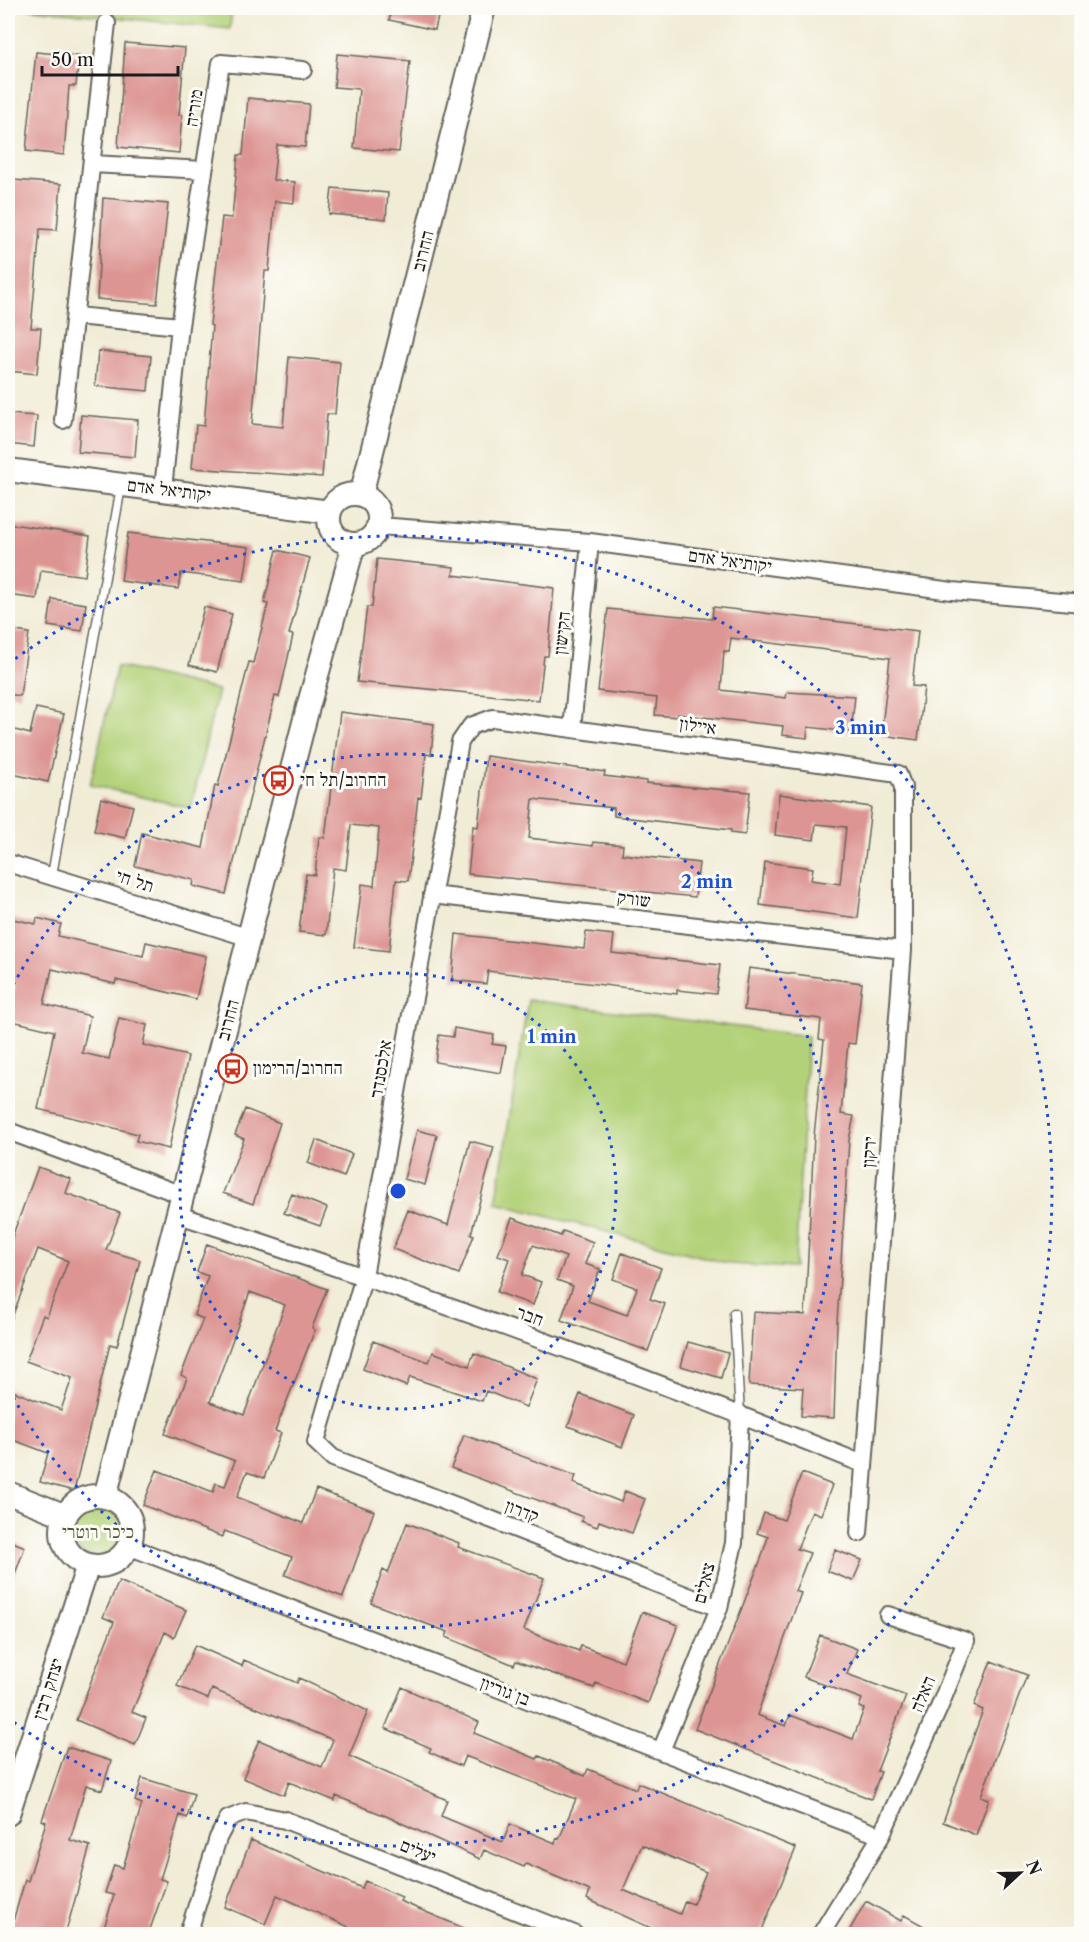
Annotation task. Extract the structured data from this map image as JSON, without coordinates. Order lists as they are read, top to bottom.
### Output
{
  "streets": {
    "street": [
      "מוריה",
      "החרוב",
      "יקותיאל אדם",
      "הקישון",
      "איילון",
      "תל חי",
      "שורק",
      "אלכסנדר",
      "ירקון",
      "חבר",
      "קדרון",
      "צאלים",
      "יצחק רבין",
      "בן גוריון",
      "האלה",
      "יעלים"
    ]
  },
  "crossings": [
    ["מוריה", "יקותיאל אדם"],
    ["החרוב", "יקותיאל אדם"],
    ["החרוב", "תל חי"],
    ["החרוב", "חבר"],
    ["החרוב", "יצחק רבין"],
    ["החרוב", "בן גוריון"],
    ["יקותיאל אדם", "הקישון"],
    ["הקישון", "איילון"],
    ["איילון", "אלכסנדר"],
    ["איילון", "ירקון"],
    ["שורק", "אלכסנדר"],
    ["שורק", "ירקון"],
    ["אלכסנדר", "חבר"],
    ["אלכסנדר", "קדרון"],
    ["ירקון", "חבר"],
    ["חבר", "צאלים"],
    ["קדרון", "צאלים"],
    ["צאלים", "בן גוריון"],
    ["יצחק רבין", "בן גוריון"],
    ["בן גוריון", "האלה"]
  ],
  "parks": ["כיכר רוטרי"],
  "places": {
    "bus stop": ["החרוב/תל חי", "החרוב/הרימון"]
  },
  "scale_bar": "50 m",
  "north": "right",
  "rings": ["3 min", "2 min", "1 min"]
}
